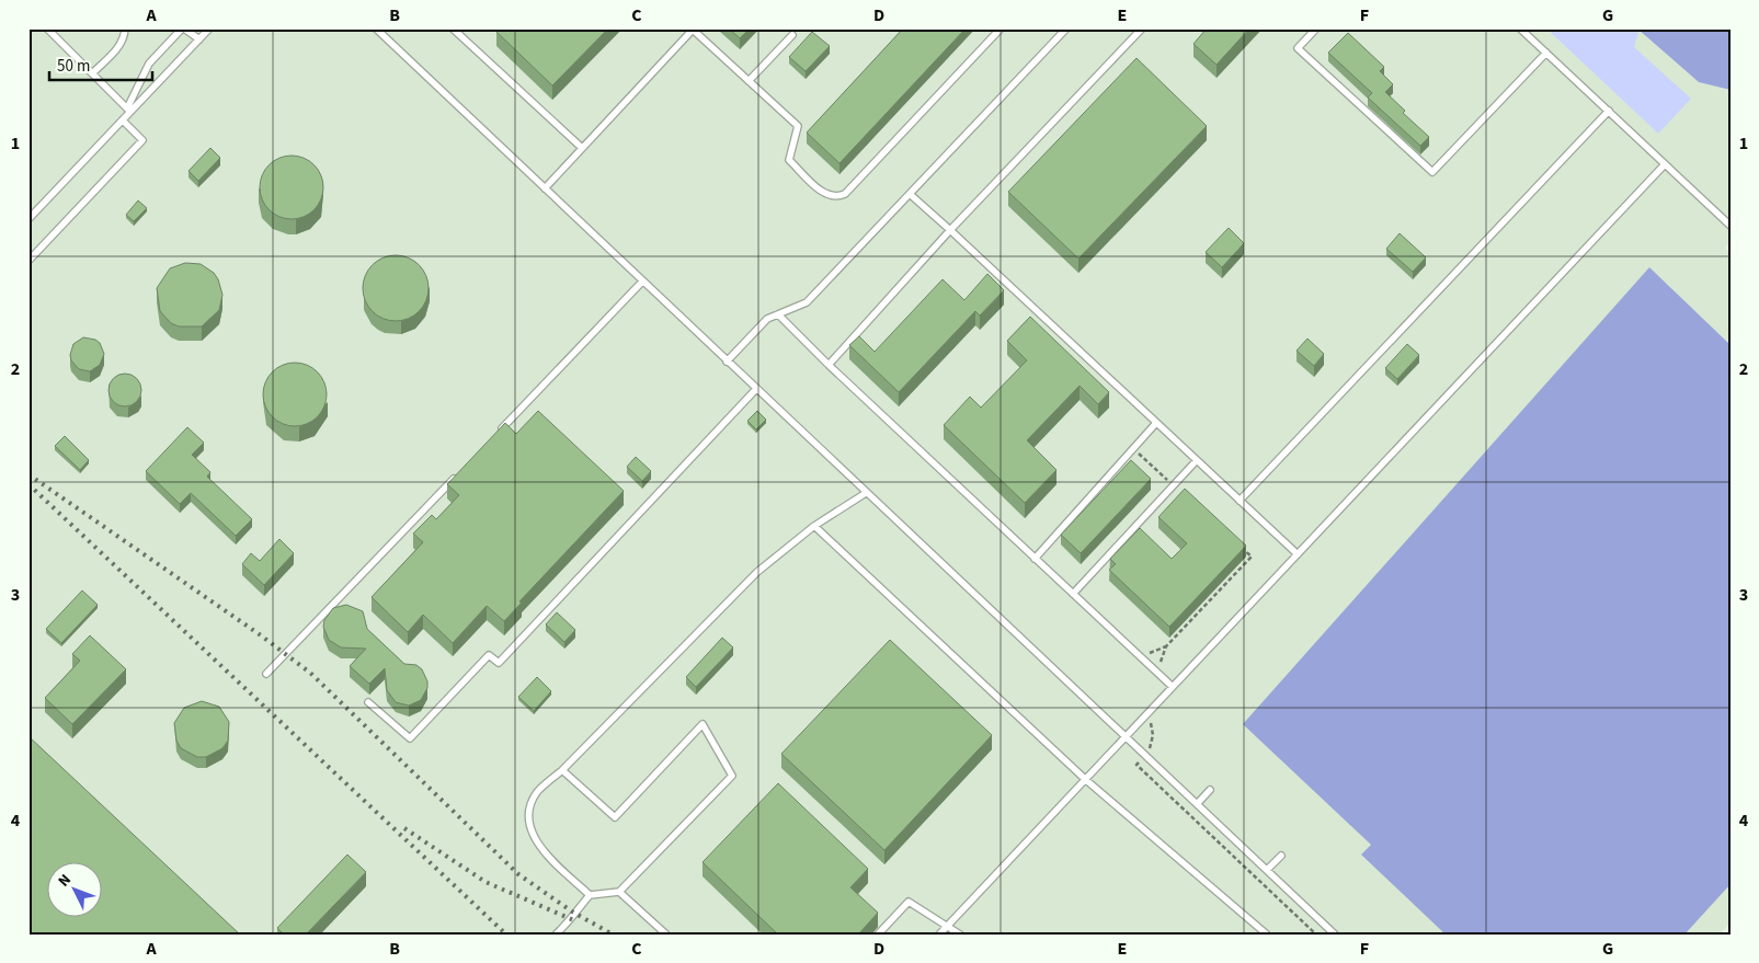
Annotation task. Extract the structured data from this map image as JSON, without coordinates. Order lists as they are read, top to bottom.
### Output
{
  "scale_bar": "50 m",
  "north": "top left",
  "grid": {
    "columns": [
      "A",
      "B",
      "C",
      "D",
      "E",
      "F",
      "G"
    ],
    "rows": [
      "1",
      "2",
      "3",
      "4"
    ]
  }
}
